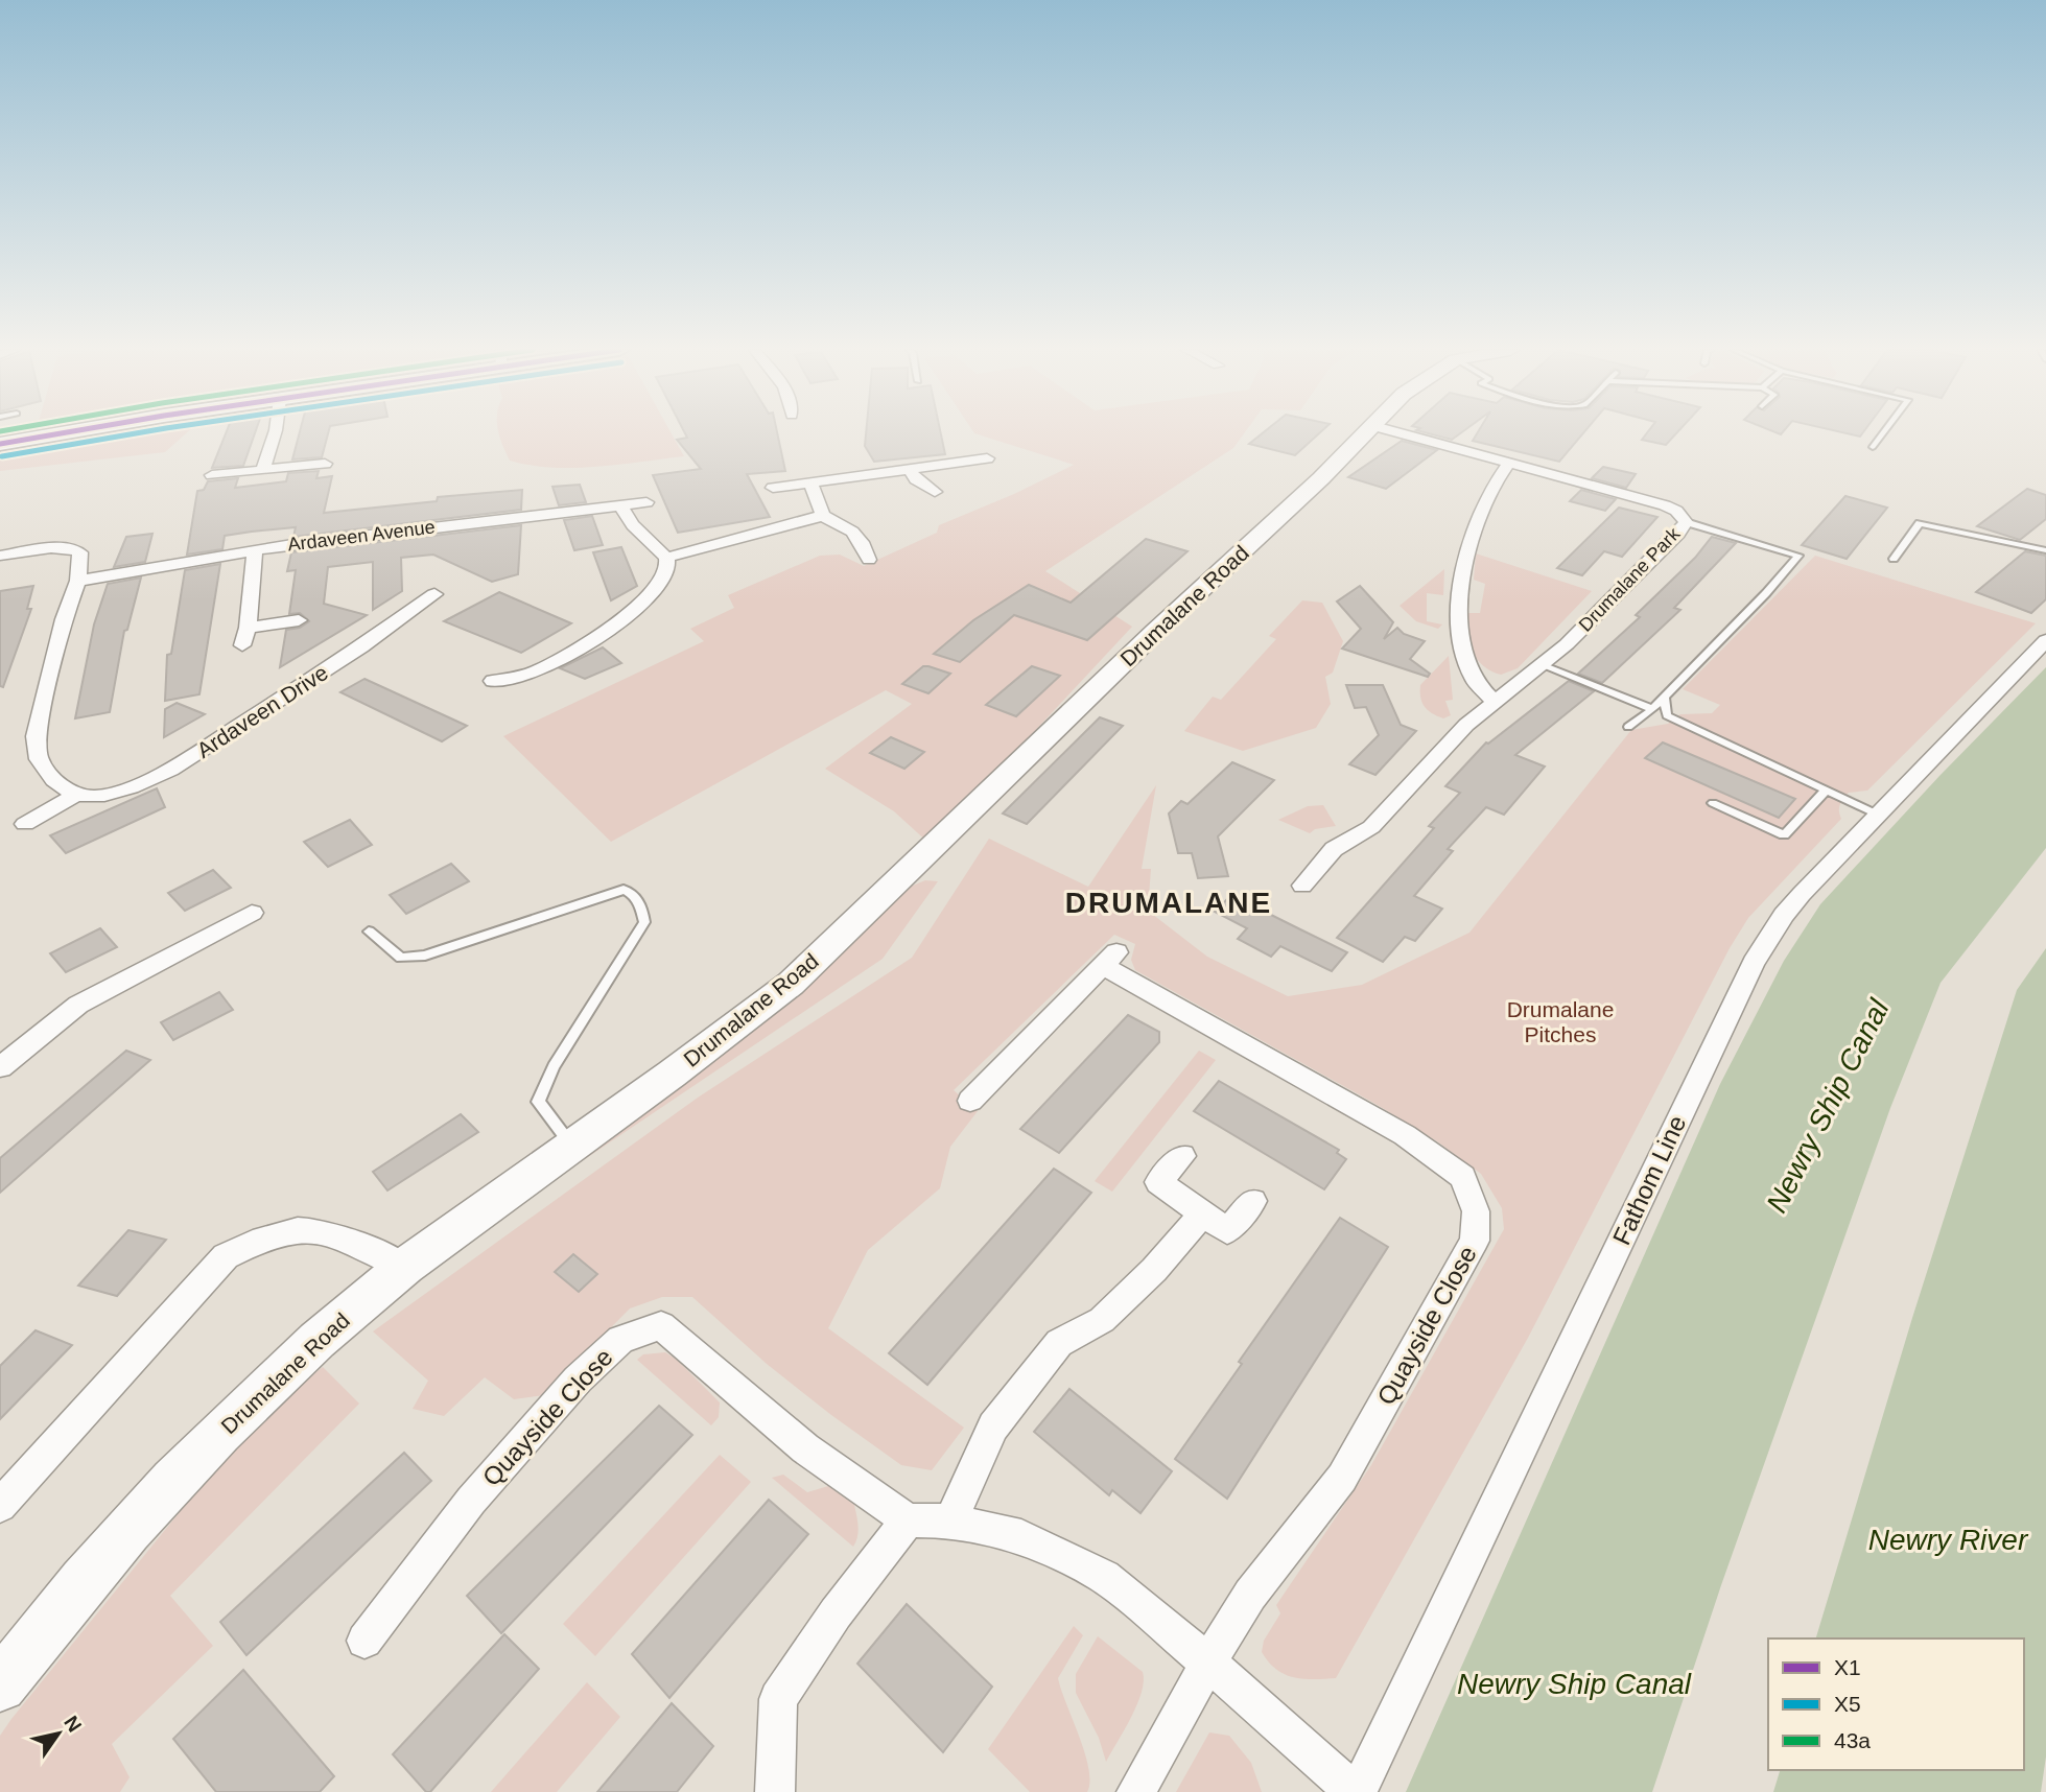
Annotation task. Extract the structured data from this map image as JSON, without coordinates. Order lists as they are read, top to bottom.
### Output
{
  "streets": {
    "main road": ["Drumalane Road"],
    "street": [
      "Ardaveen Avenue",
      "Drumalane Park",
      "Ardaveen Drive",
      "Fathom Line",
      "Quayside Close"
    ]
  },
  "districts": ["DRUMALANE"],
  "water": ["Newry Ship Canal", "Newry River"],
  "parks": ["Drumalane Pitches"],
  "lines": ["transit line X1", "transit line X5"],
  "legend": ["X1", "X5", "43a"],
  "north": "top right"
}
